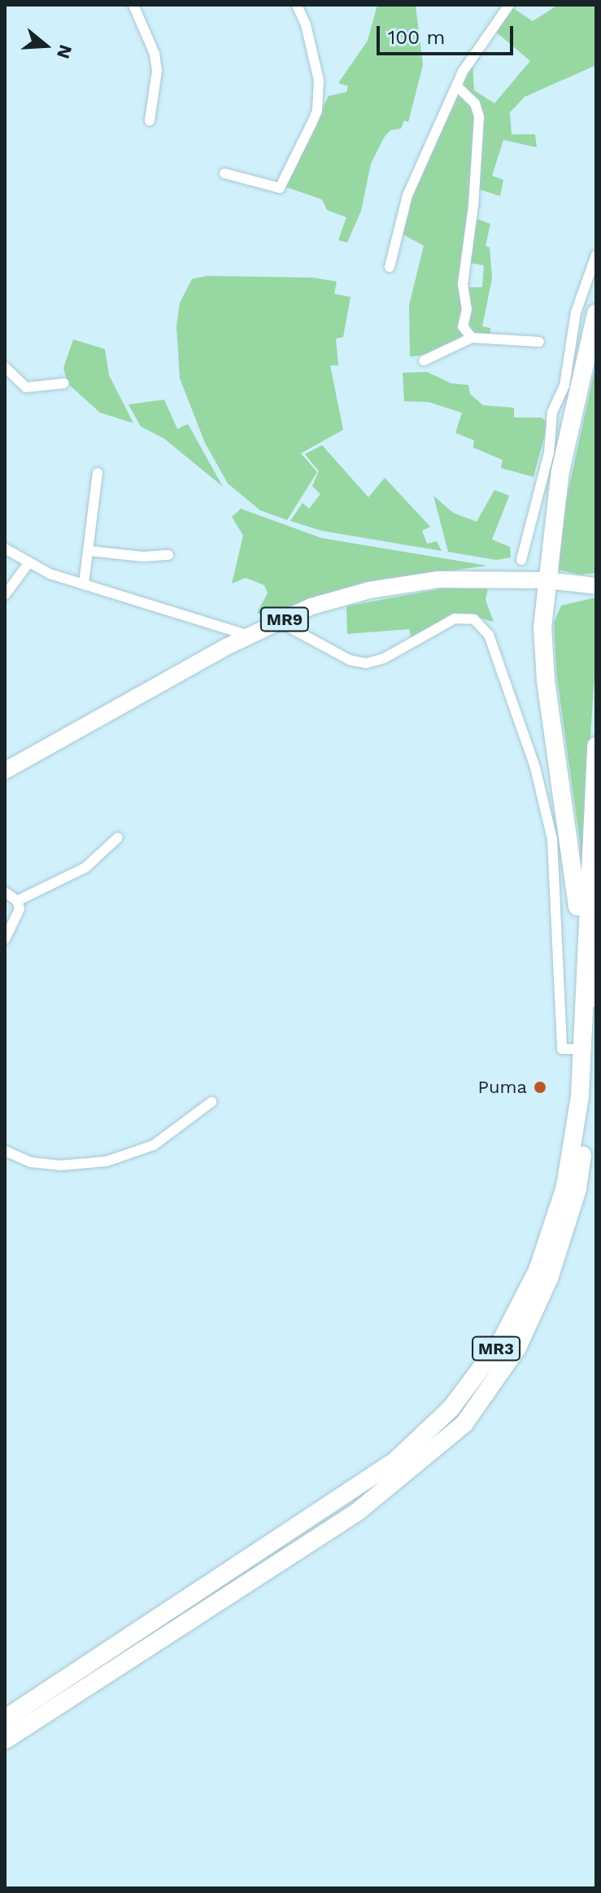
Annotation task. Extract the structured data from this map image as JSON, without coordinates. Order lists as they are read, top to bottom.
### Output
{
  "streets": {
    "highway": ["MR3"],
    "main road": ["MR9"]
  },
  "places": ["Puma"],
  "scale_bar": "100 m",
  "north": "right"
}
